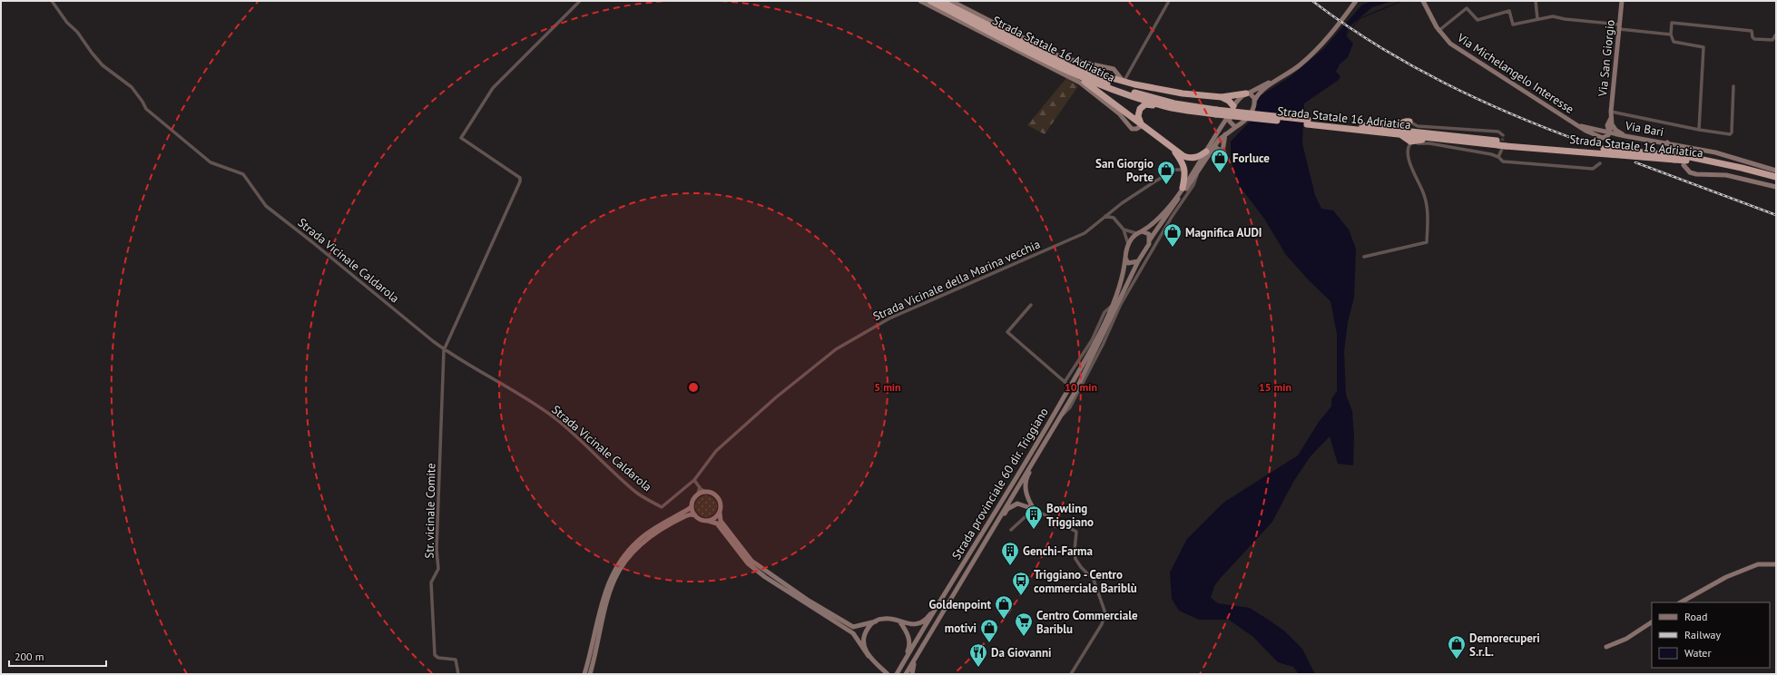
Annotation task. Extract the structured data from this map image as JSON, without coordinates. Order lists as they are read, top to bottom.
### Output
{
  "streets": {
    "highway": ["Strada Statale 16 Adriatica"],
    "main road": [
      "Via San Giorgio",
      "Via Michelangelo Interesse",
      "Via Bari",
      "Strada provinciale 60 dir. Triggiano"
    ],
    "street": ["Strada Vicinale Caldarola", "Strada Vicinale della Marina vecchia", "Str. vicinale Comite"]
  },
  "crossings": [
    ["Via San Giorgio", "Via Michelangelo Interesse"],
    ["Via San Giorgio", "Via Bari"],
    ["Via Michelangelo Interesse", "Via Bari"],
    ["Strada Vicinale Caldarola", "Strada Vicinale della Marina vecchia"],
    ["Strada Vicinale Caldarola", "Str. vicinale Comite"]
  ],
  "places": {
    "shop": [
      "Forluce",
      "San Giorgio Porte",
      "Magnifica AUDI",
      "Goldenpoint",
      "motivi",
      "Demorecuperi S.r.L."
    ],
    "building": ["Bowling Triggiano", "Genchi-Farma"],
    "bus stop": ["Triggiano - Centro commerciale Bariblù"],
    "supermarket": ["Centro Commerciale Bariblu"],
    "restaurant": ["Da Giovanni"]
  },
  "legend": ["Road", "Railway", "Water"],
  "scale_bar": "200 m",
  "rings": ["5 min", "10 min", "15 min"]
}
